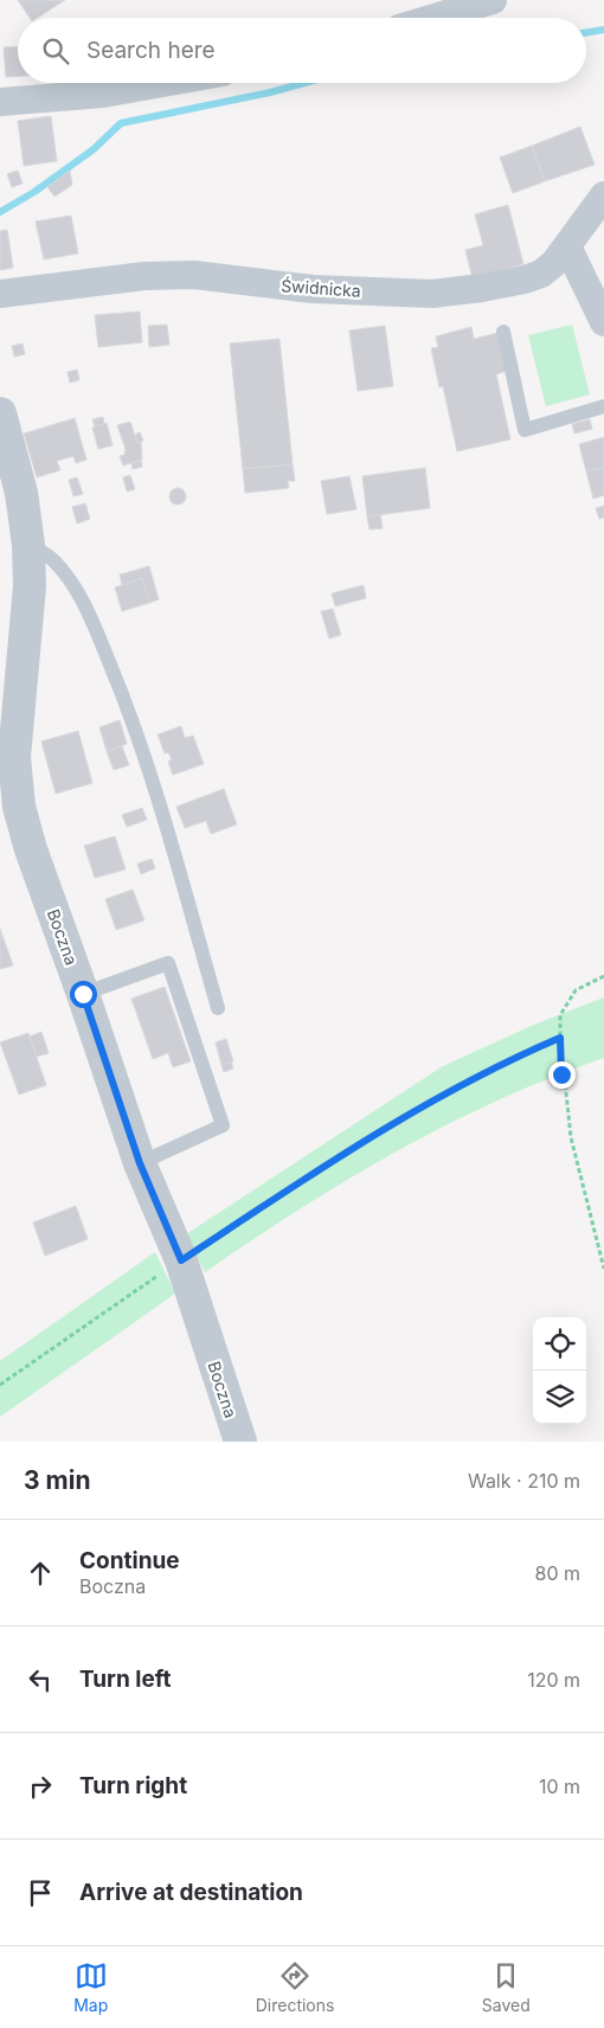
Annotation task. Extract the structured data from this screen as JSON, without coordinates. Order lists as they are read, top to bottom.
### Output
{
  "streets": {
    "street": ["Świdnicka", "Boczna"]
  },
  "page": {
    "search": "Search here",
    "heading": ["3 min", "Walk · 210 m"],
    "list": [
      ["Continue", "Boczna", "80 m"],
      ["Turn left", "120 m"],
      ["Turn right", "10 m"],
      "Arrive at destination"
    ],
    "nav": ["Map", "Directions", "Saved"]
  }
}
